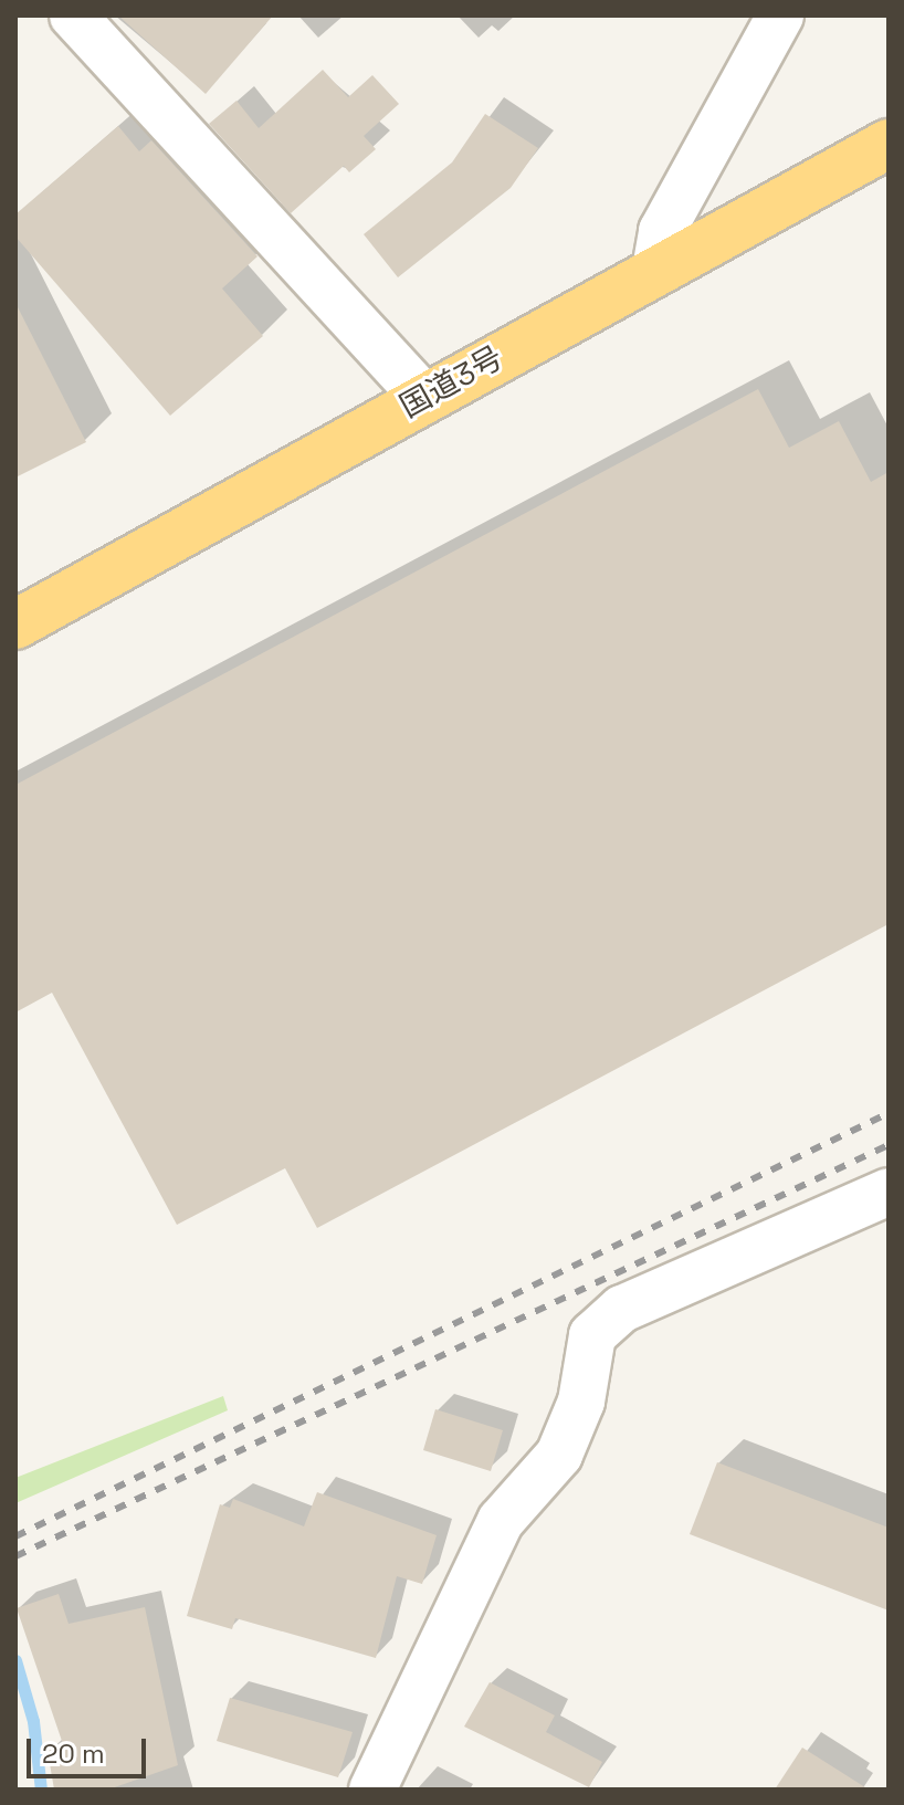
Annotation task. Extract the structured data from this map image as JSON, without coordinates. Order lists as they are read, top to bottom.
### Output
{
  "streets": {
    "highway": ["国道3号"]
  },
  "scale_bar": "20 m"
}
